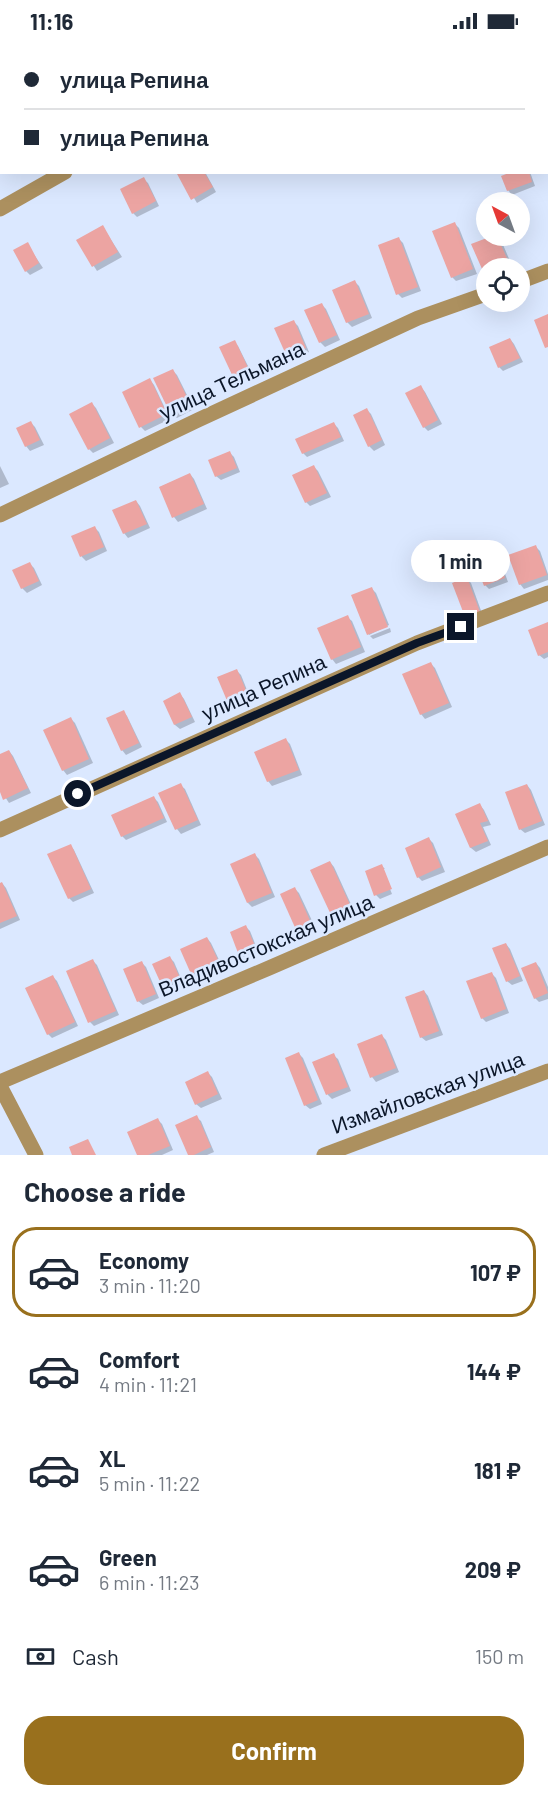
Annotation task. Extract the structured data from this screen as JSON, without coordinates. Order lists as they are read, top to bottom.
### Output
{
  "streets": {
    "street": [
      "улица Тельмана",
      "улица Репина",
      "Владивостокская улица",
      "Измайловская улица"
    ]
  },
  "north": "top left",
  "page": {
    "status": "11:16",
    "banner": ["улица Репина", "улица Репина"],
    "bubble": "1 min",
    "heading": "Choose a ride",
    "list": [
      {
        "name": "Economy",
        "note": "3 min · 11:20",
        "value": "107 ₽"
      },
      {
        "name": "Comfort",
        "note": "4 min · 11:21",
        "value": "144 ₽"
      },
      {
        "name": "XL",
        "note": "5 min · 11:22",
        "value": "181 ₽"
      },
      {
        "name": "Green",
        "note": "6 min · 11:23",
        "value": "209 ₽"
      }
    ],
    "pay": ["Cash", "150 m"],
    "buttons": "Confirm"
  }
}
